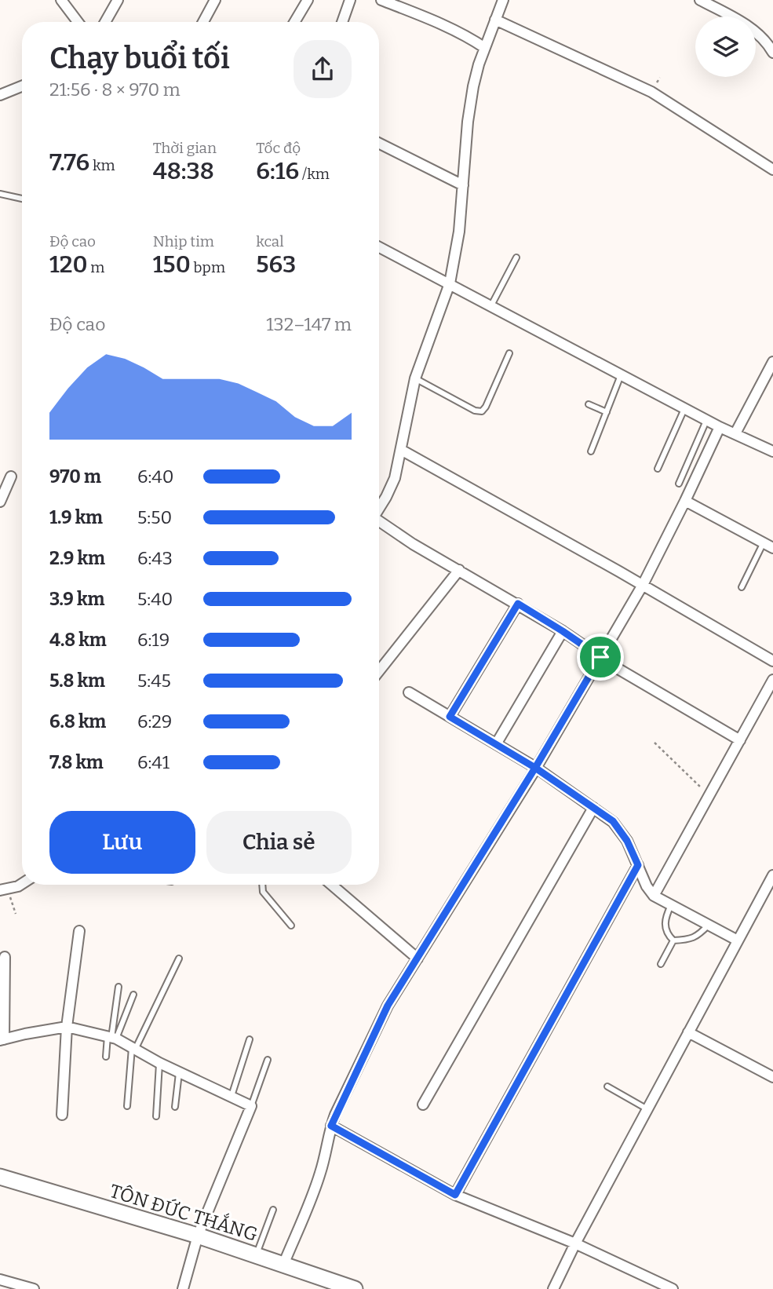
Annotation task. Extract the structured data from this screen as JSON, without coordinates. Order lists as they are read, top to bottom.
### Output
{
  "streets": {
    "street": ["TÔN ĐỨC THẮNG"]
  },
  "page": {
    "heading": ["Chạy buổi tối", "21:56 · 8 × 970 m"],
    "stats": [
      ["7.76 km"],
      ["Thời gian", "48:38"],
      ["Tốc độ", "6:16 /km"],
      ["Độ cao", "120 m"],
      ["Nhịp tim", "150 bpm"],
      ["kcal", "563"]
    ],
    "chart": ["Độ cao", "132–147 m"],
    "list": [
      {
        "name": "970 m",
        "note": "6:40"
      },
      {
        "name": "1.9 km",
        "note": "5:50"
      },
      {
        "name": "2.9 km",
        "note": "6:43"
      },
      {
        "name": "3.9 km",
        "note": "5:40"
      },
      {
        "name": "4.8 km",
        "note": "6:19"
      },
      {
        "name": "5.8 km",
        "note": "5:45"
      },
      {
        "name": "6.8 km",
        "note": "6:29"
      },
      {
        "name": "7.8 km",
        "note": "6:41"
      }
    ],
    "buttons": ["Lưu", "Chia sẻ"]
  }
}
